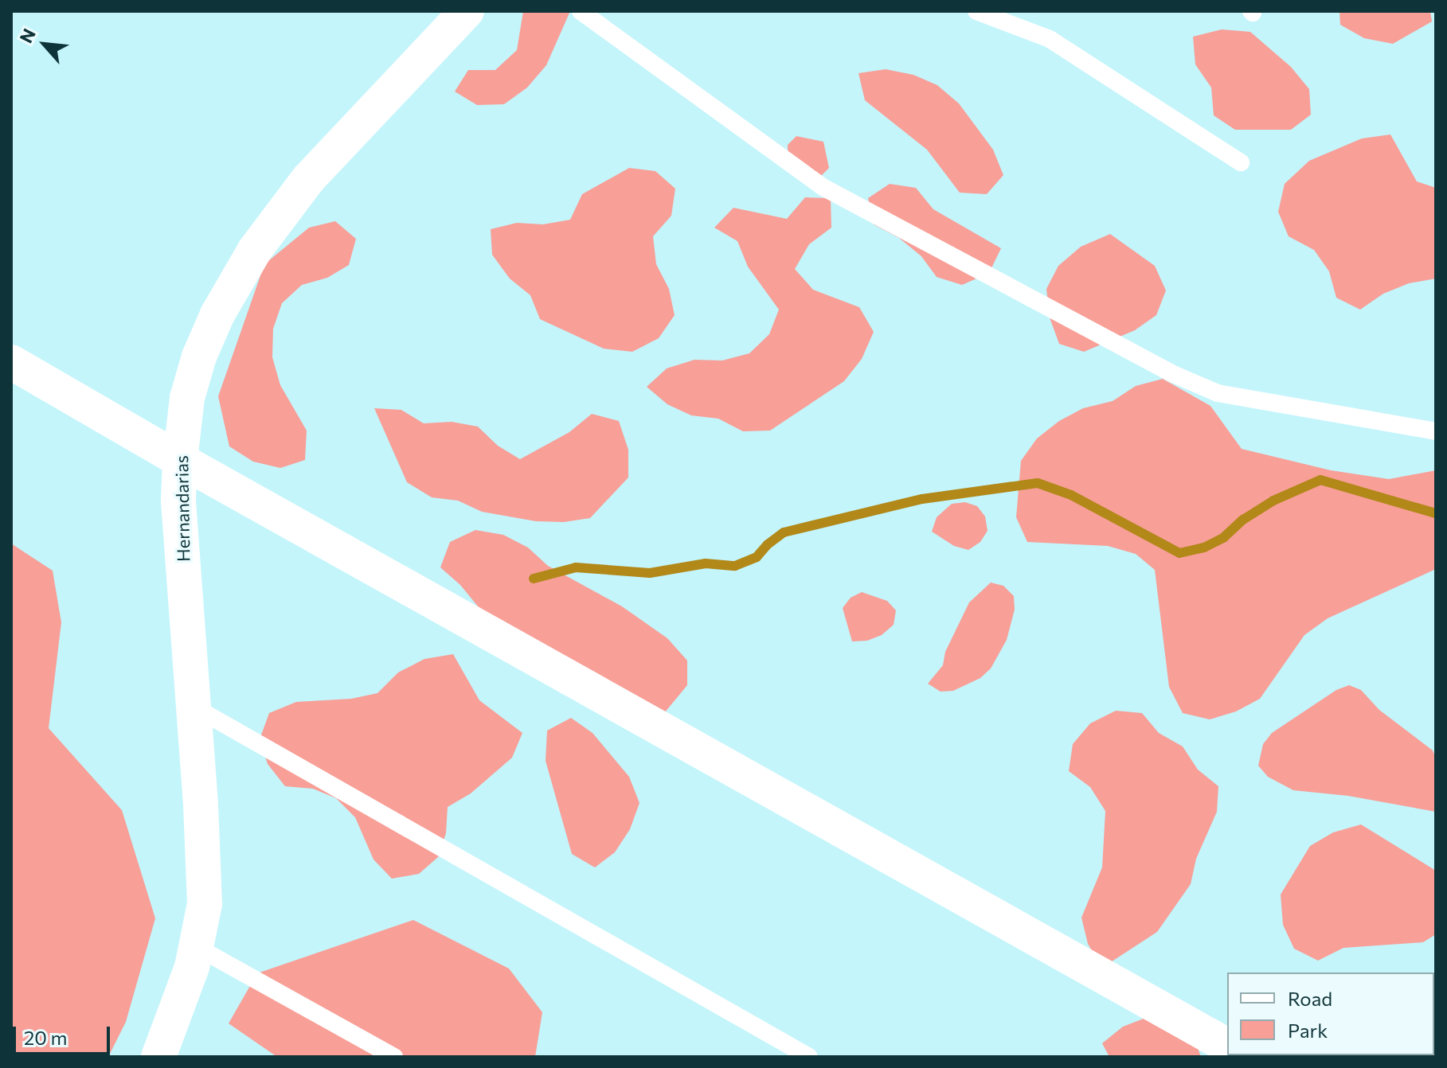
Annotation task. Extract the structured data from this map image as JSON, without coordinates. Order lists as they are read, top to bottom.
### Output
{
  "streets": {
    "street": ["Hernandarias"]
  },
  "legend": ["Road", "Park"],
  "scale_bar": "20 m",
  "north": "top left"
}
